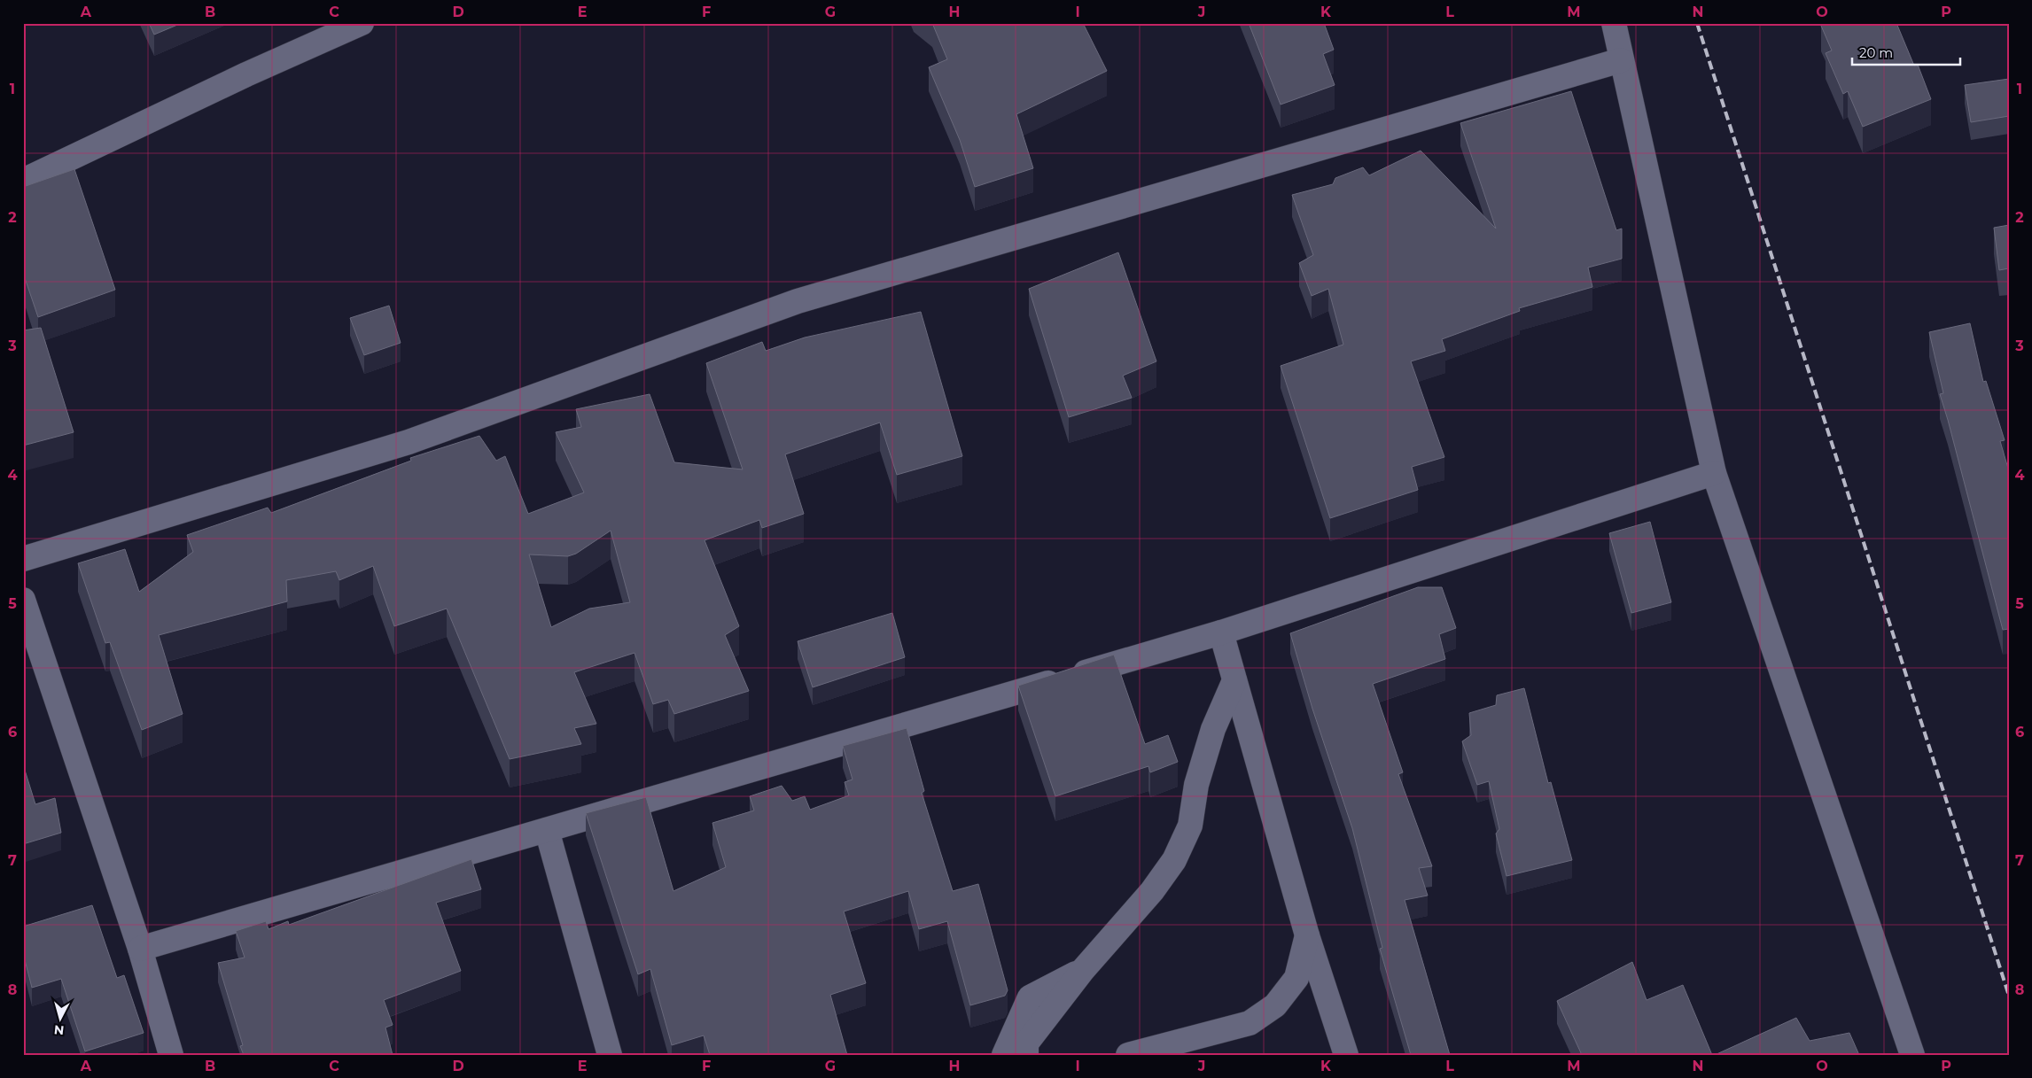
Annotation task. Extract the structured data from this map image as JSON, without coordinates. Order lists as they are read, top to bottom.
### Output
{
  "scale_bar": "20 m",
  "north": "bottom",
  "grid": {
    "columns": [
      "A",
      "B",
      "C",
      "D",
      "E",
      "F",
      "G",
      "H",
      "I",
      "J",
      "K",
      "L",
      "M",
      "N",
      "O",
      "P"
    ],
    "rows": [
      "1",
      "2",
      "3",
      "4",
      "5",
      "6",
      "7",
      "8"
    ]
  }
}
